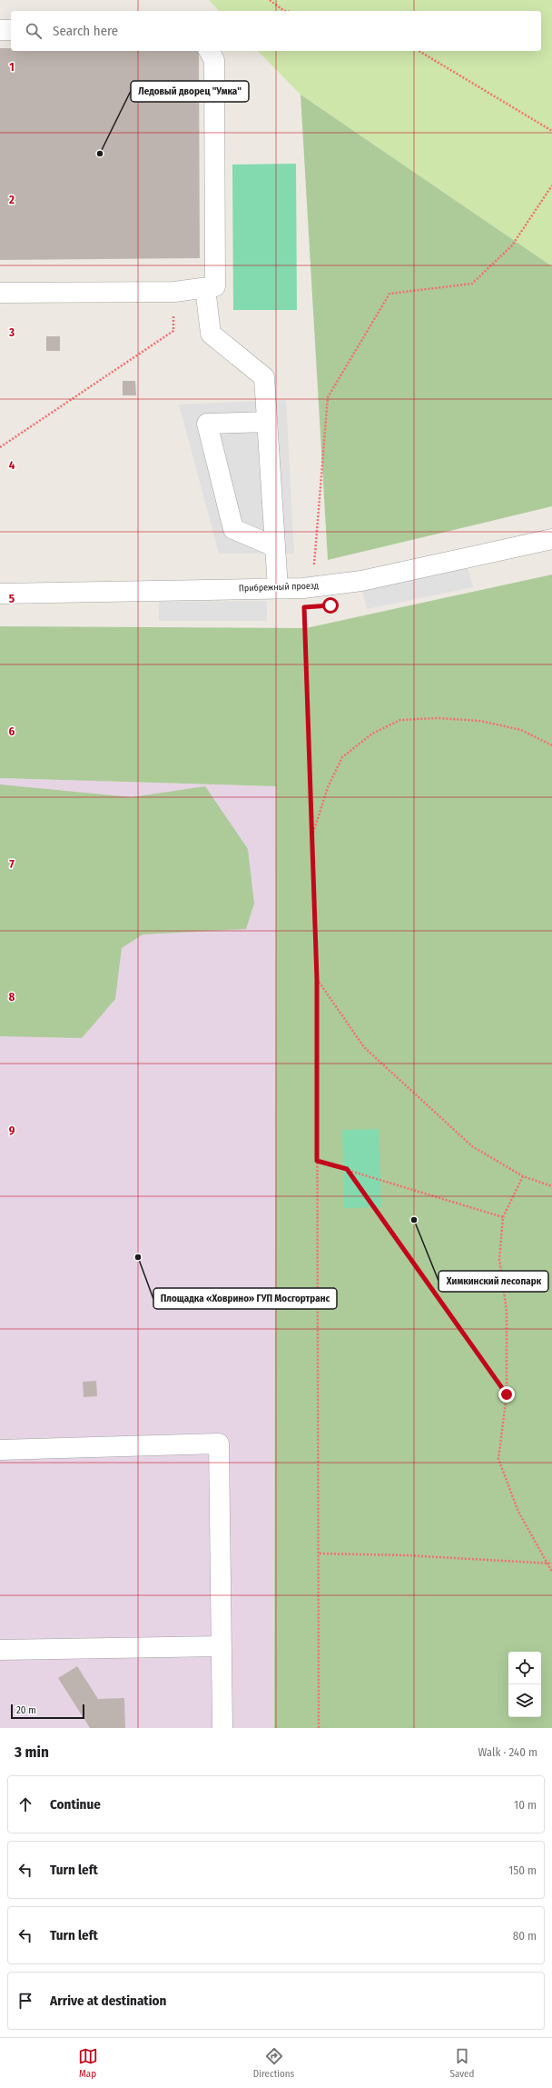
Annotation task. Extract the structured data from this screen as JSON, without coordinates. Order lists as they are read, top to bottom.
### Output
{
  "streets": {
    "street": ["Прибрежный проезд"]
  },
  "places": ["Ледовый дворец \"Умка\"", "Химкинский лесопарк", "Площадка «Ховрино» ГУП Мосгортранс"],
  "scale_bar": "20 m",
  "page": {
    "search": "Search here",
    "scale": "20 m",
    "heading": ["3 min", "Walk · 240 m"],
    "list": [
      ["Continue", "10 m"],
      ["Turn left", "150 m"],
      ["Turn left", "80 m"],
      "Arrive at destination"
    ],
    "nav": ["Map", "Directions", "Saved"]
  },
  "grid": {
    "rows": [
      "1",
      "2",
      "3",
      "4",
      "5",
      "6",
      "7",
      "8",
      "9"
    ]
  }
}
